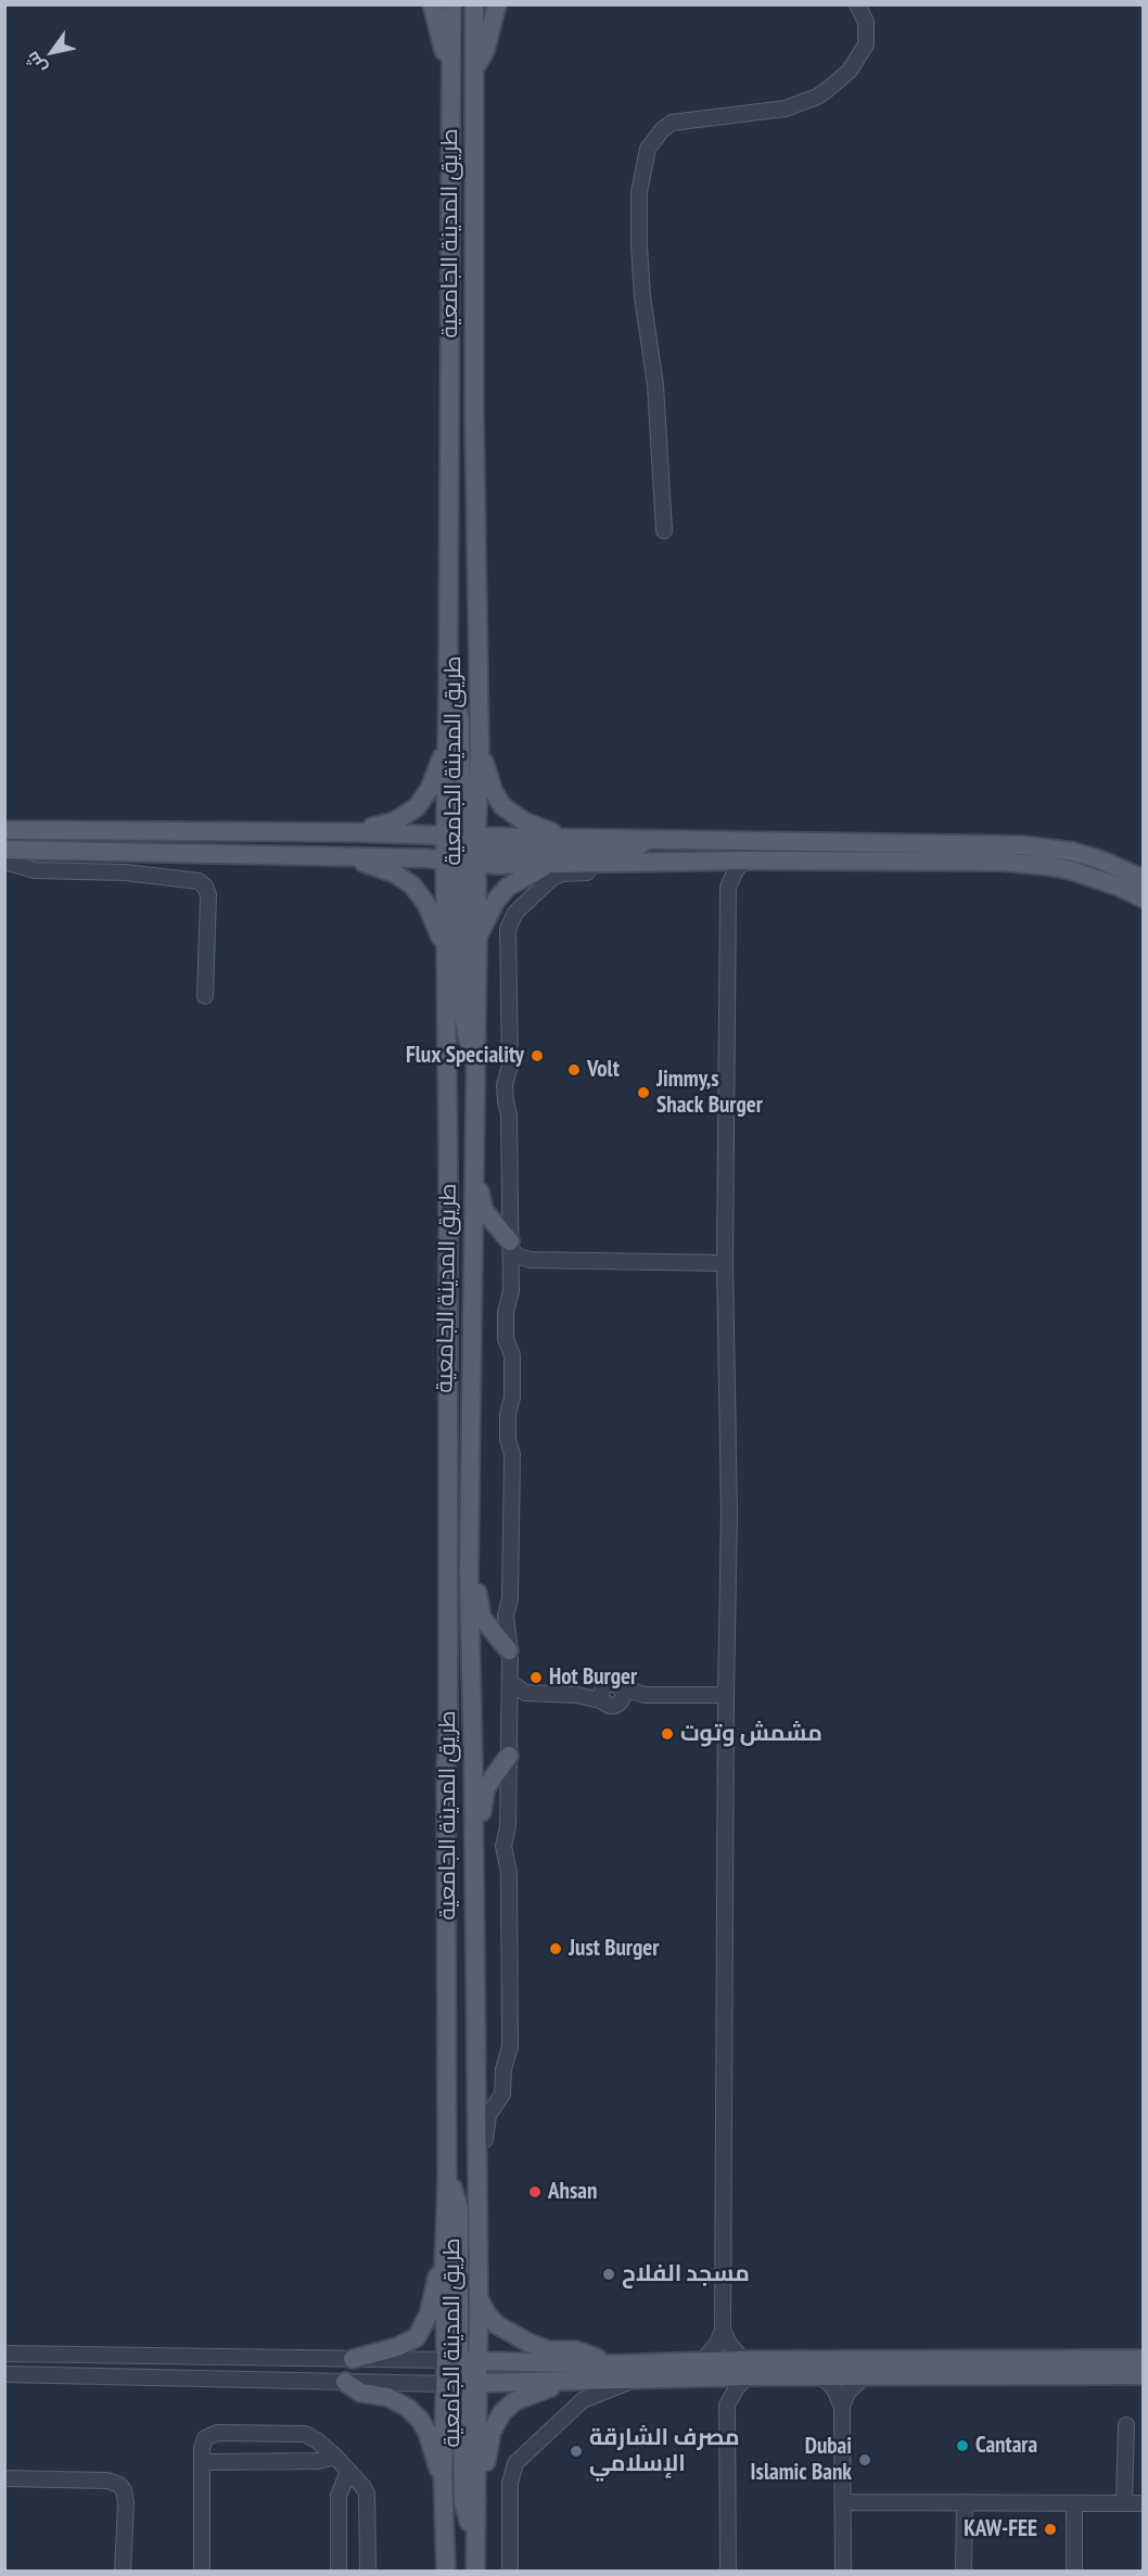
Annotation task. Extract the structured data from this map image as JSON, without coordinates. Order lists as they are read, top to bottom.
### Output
{
  "streets": {
    "main road": ["طريق المدينة الجامعية"]
  },
  "places": [
    "Flux Speciality",
    "Volt",
    "Jimmy,s Shack Burger",
    "Hot Burger",
    "مشمش وتوت",
    "Just Burger",
    "Ahsan",
    "مسجد الفلاح",
    "Cantara",
    "مصرف الشارقة الإسلامي",
    "Dubai Islamic Bank",
    "KAW-FEE"
  ],
  "north": "bottom left"
}
